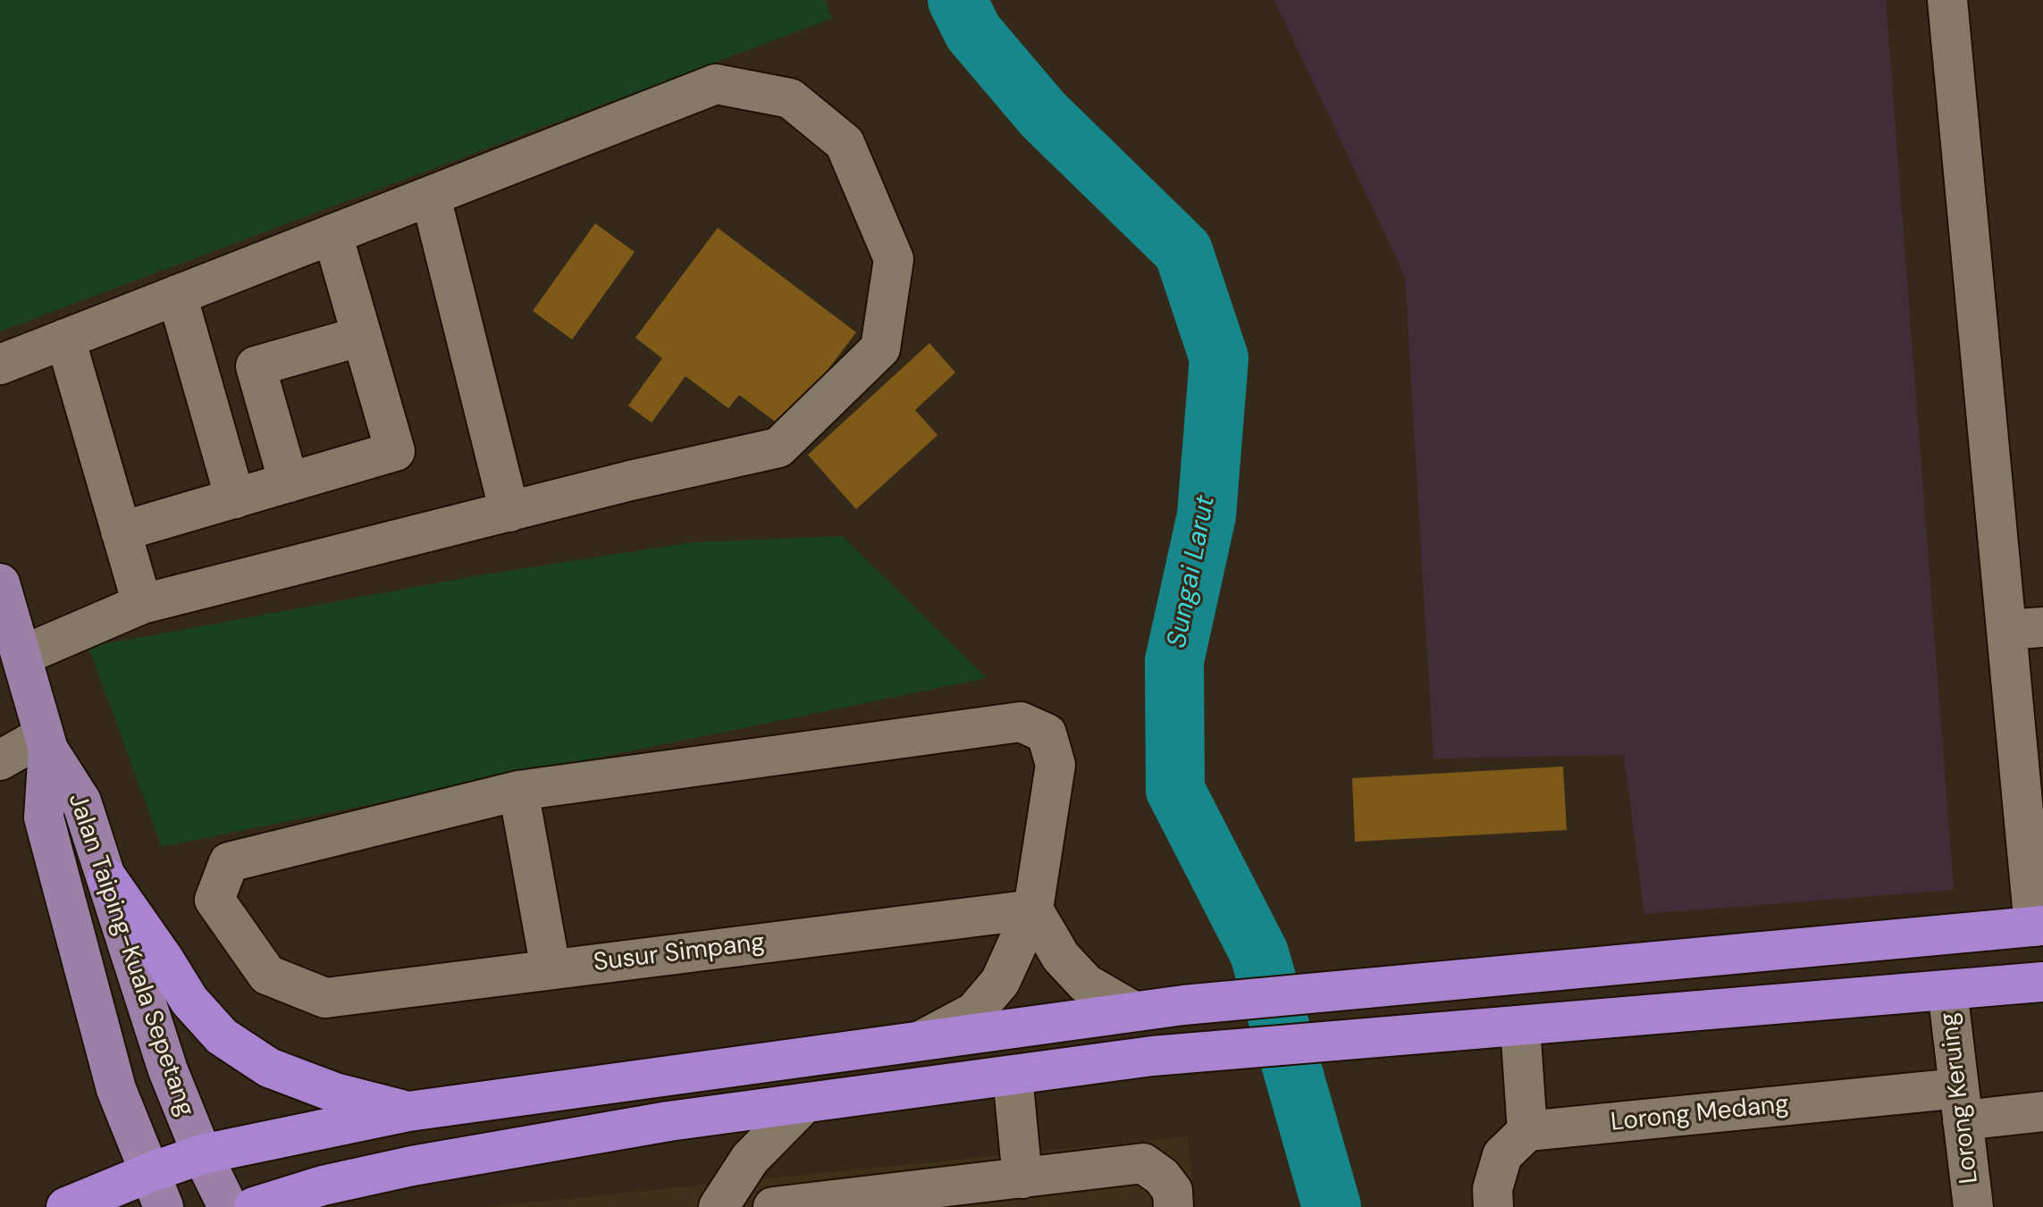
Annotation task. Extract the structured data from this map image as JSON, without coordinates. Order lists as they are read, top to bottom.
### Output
{
  "streets": {
    "main road": ["Jalan Taiping-Kuala Sepetang"],
    "street": ["Susur Simpang", "Lorong Keruing", "Lorong Medang"]
  },
  "crossings": [
    ["Lorong Keruing", "Lorong Medang"]
  ],
  "water": ["Sungai Larut"]
}
